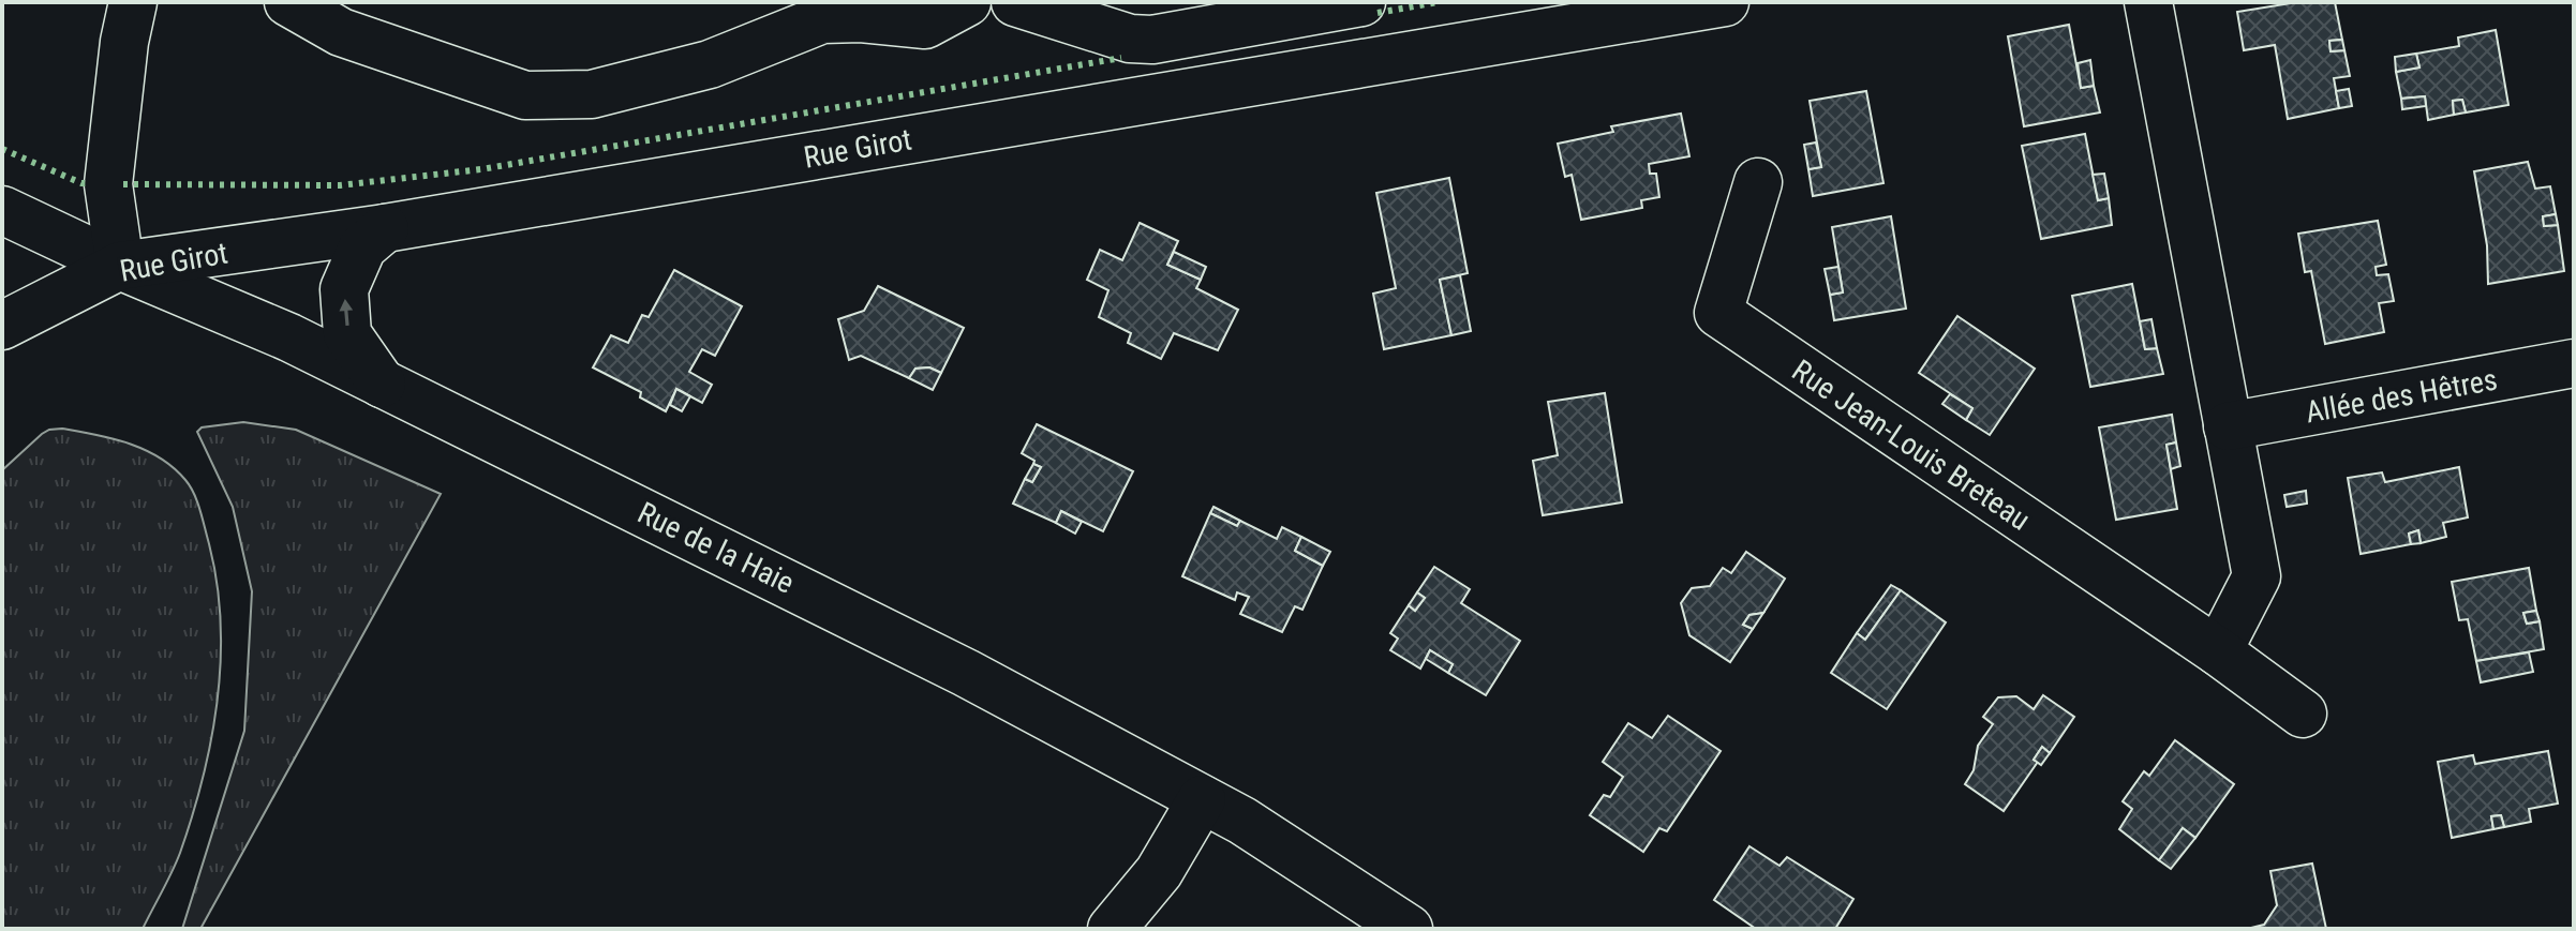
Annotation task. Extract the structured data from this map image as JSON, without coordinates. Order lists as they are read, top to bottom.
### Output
{
  "streets": {
    "street": [
      "Rue Girot",
      "Allée des Hêtres",
      "Rue Jean-Louis Breteau",
      "Rue de la Haie"
    ]
  },
  "crossings": [
    ["Rue Girot", "Rue de la Haie"]
  ]
}
